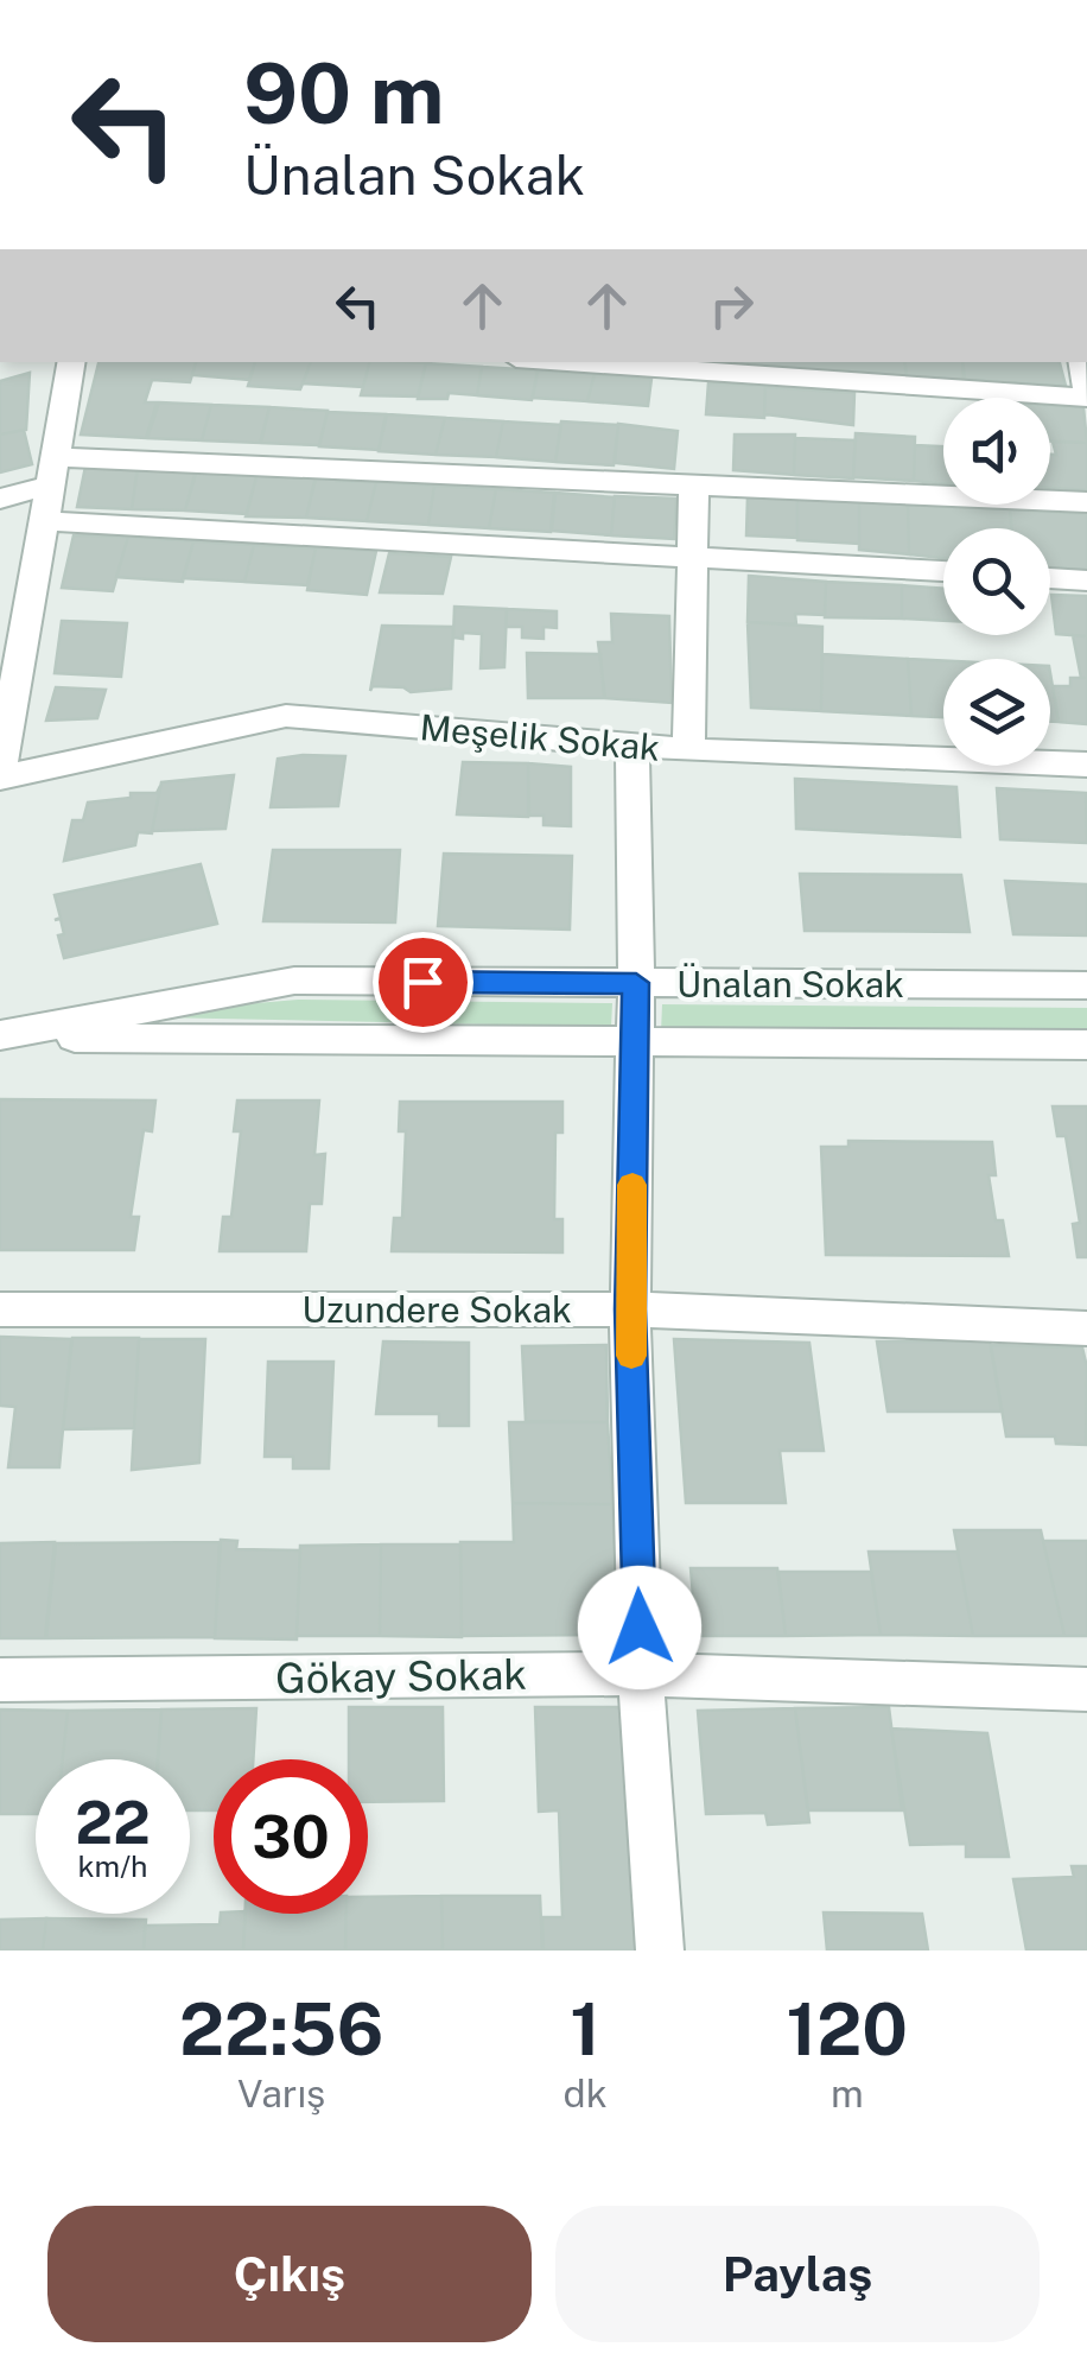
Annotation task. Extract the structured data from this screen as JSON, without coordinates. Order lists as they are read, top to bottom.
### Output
{
  "streets": {
    "street": [
      "Meşelik Sokak",
      "Ünalan Sokak",
      "Uzundere Sokak",
      "Gökay Sokak"
    ]
  },
  "page": {
    "turn": ["90 m", "Ünalan Sokak"],
    "speed": "22 km/h",
    "limit": "30",
    "eta": [
      "22:56",
      "Varış",
      "1",
      "dk",
      "120",
      "m"
    ],
    "buttons": ["Çıkış", "Paylaş"]
  }
}
